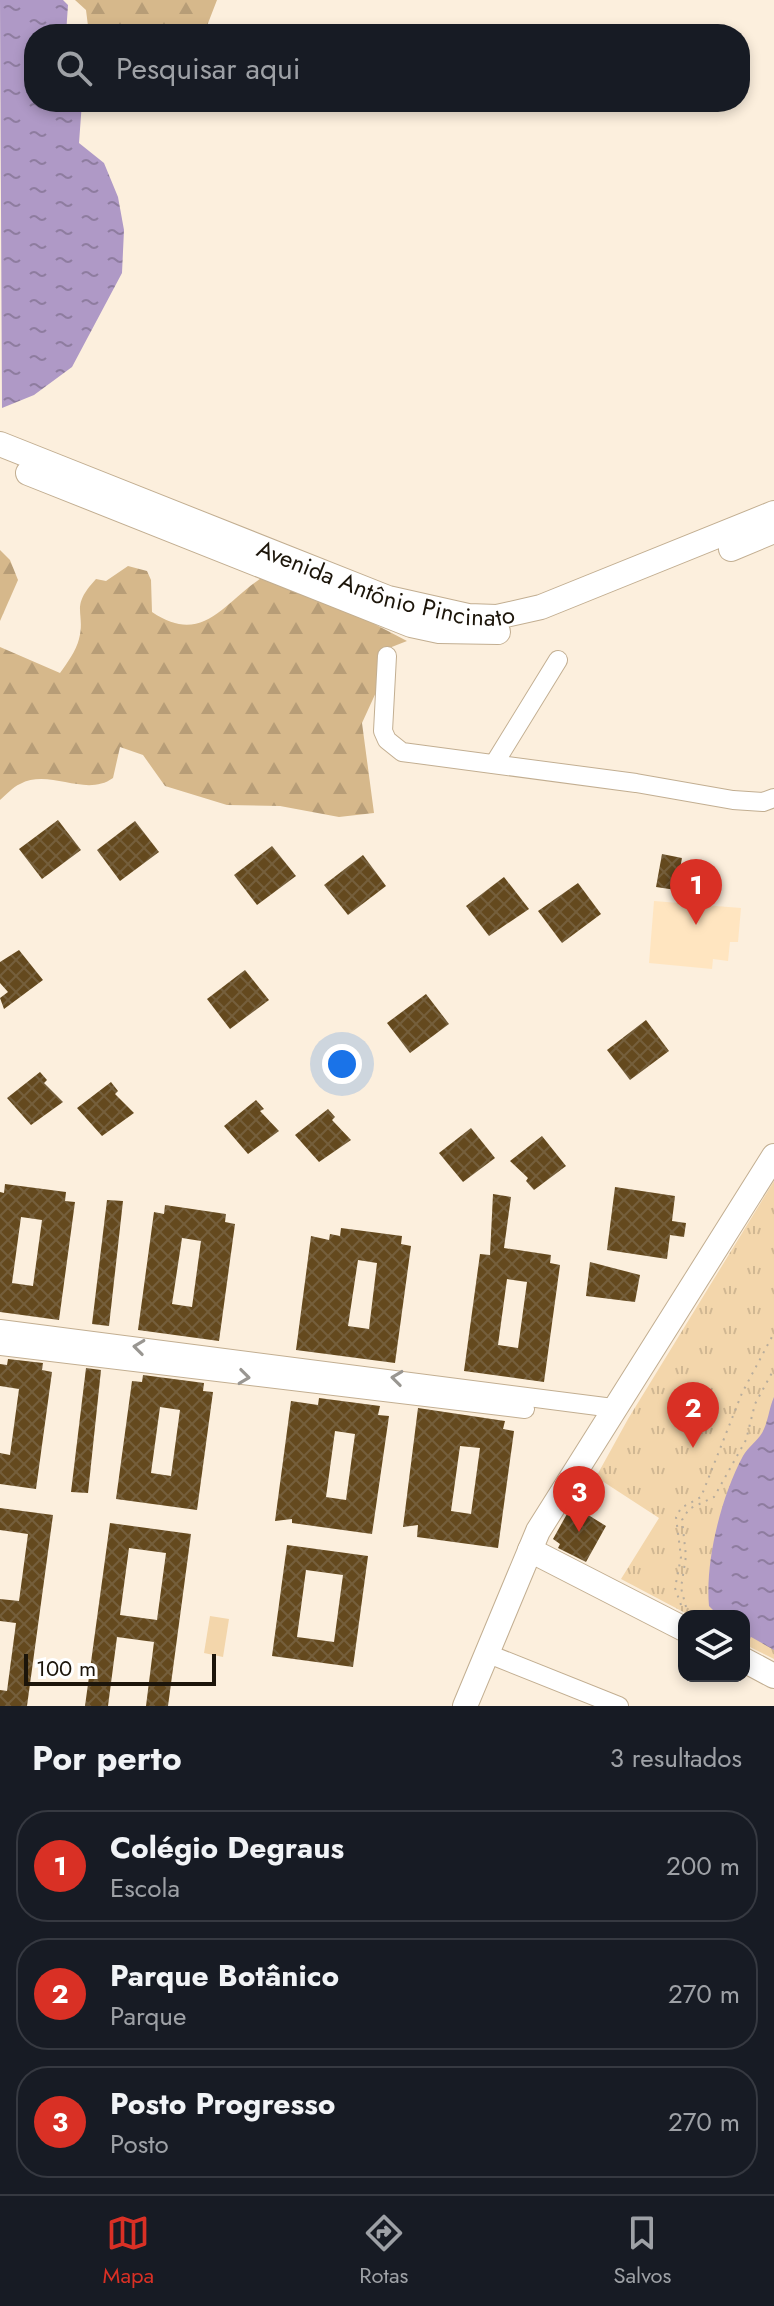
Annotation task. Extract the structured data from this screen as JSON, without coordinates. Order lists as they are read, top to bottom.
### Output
{
  "streets": {
    "main road": ["Avenida Antônio Pincinato"]
  },
  "scale_bar": "100 m",
  "page": {
    "search": "Pesquisar aqui",
    "pins": ["1", "2", "3"],
    "scale": "100 m",
    "heading": ["Por perto", "3 resultados"],
    "list": [
      {
        "mark": "1",
        "name": "Colégio Degraus",
        "note": "Escola",
        "value": "200 m"
      },
      {
        "mark": "2",
        "name": "Parque Botânico",
        "note": "Parque",
        "value": "270 m"
      },
      {
        "mark": "3",
        "name": "Posto Progresso",
        "note": "Posto",
        "value": "270 m"
      }
    ],
    "nav": ["Mapa", "Rotas", "Salvos"]
  }
}
